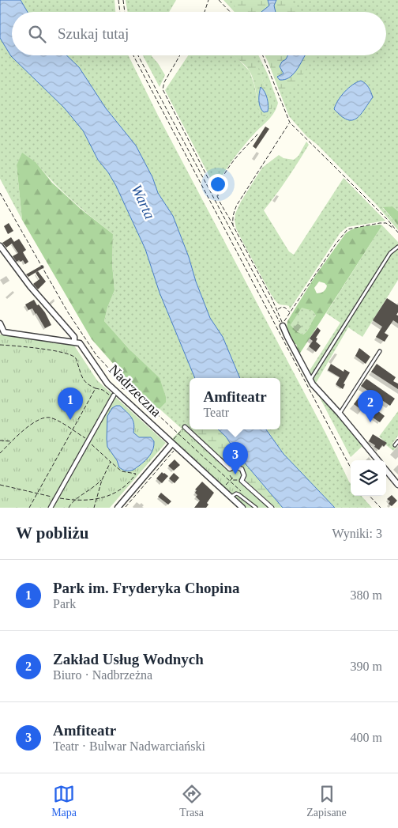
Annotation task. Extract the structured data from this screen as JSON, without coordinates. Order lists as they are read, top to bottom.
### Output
{
  "streets": {
    "street": ["Nadrzeczna"]
  },
  "water": ["Warta"],
  "page": {
    "search": "Szukaj tutaj",
    "popup": ["Amfiteatr", "Teatr"],
    "pins": ["1", "2", "3"],
    "heading": ["W pobliżu", "Wyniki: 3"],
    "list": [
      {
        "mark": "1",
        "name": "Park im. Fryderyka Chopina",
        "note": "Park",
        "value": "380 m"
      },
      {
        "mark": "2",
        "name": "Zakład Usług Wodnych",
        "note": "Biuro · Nadbrzeżna",
        "value": "390 m"
      },
      {
        "mark": "3",
        "name": "Amfiteatr",
        "note": "Teatr · Bulwar Nadwarciański",
        "value": "400 m"
      }
    ],
    "nav": ["Mapa", "Trasa", "Zapisane"]
  }
}
